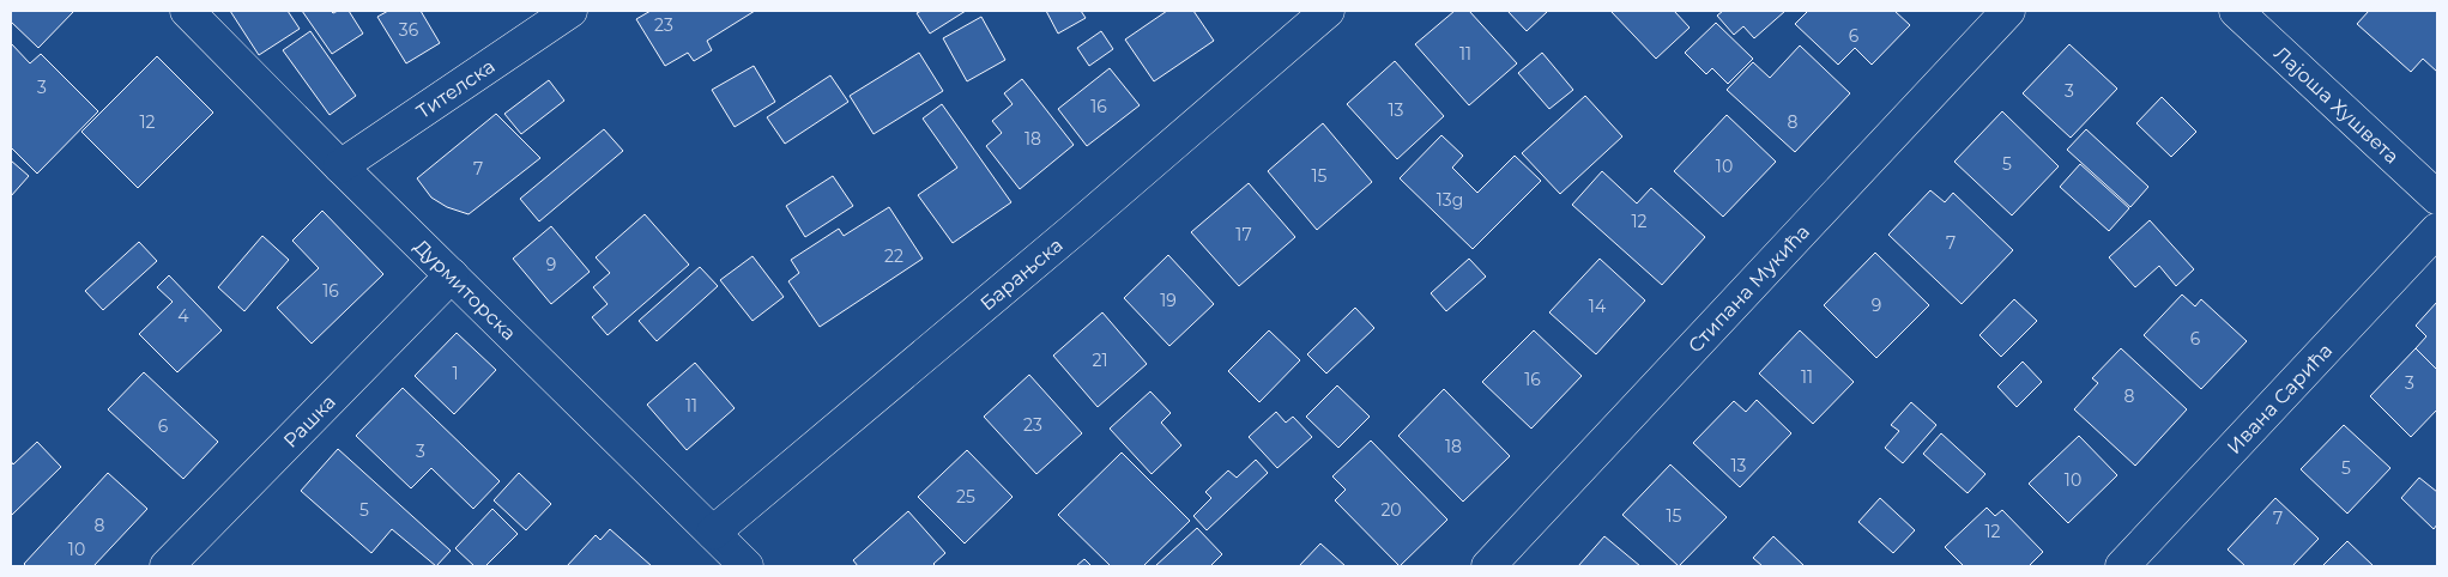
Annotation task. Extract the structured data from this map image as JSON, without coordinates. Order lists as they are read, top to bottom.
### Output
{
  "streets": {
    "street": [
      "Тителска",
      "Лајоша Хушвета",
      "Барањска",
      "Стипана Мукића",
      "Дурмиторска",
      "Ивана Сарића",
      "Рашка"
    ]
  },
  "crossings": [
    ["Тителска", "Дурмиторска"],
    ["Барањска", "Дурмиторска"],
    ["Дурмиторска", "Рашка"]
  ],
  "house_numbers": [
    "23",
    "36",
    "6",
    "11",
    "3",
    "3",
    "16",
    "13",
    "12",
    "8",
    "18",
    "5",
    "10",
    "7",
    "15",
    "13g",
    "12",
    "17",
    "7",
    "22",
    "9",
    "16",
    "19",
    "9",
    "14",
    "4",
    "6",
    "21",
    "1",
    "11",
    "16",
    "3",
    "8",
    "11",
    "23",
    "6",
    "18",
    "3",
    "13",
    "5",
    "10",
    "25",
    "5",
    "20",
    "15",
    "7",
    "8",
    "12",
    "10"
  ]
}
